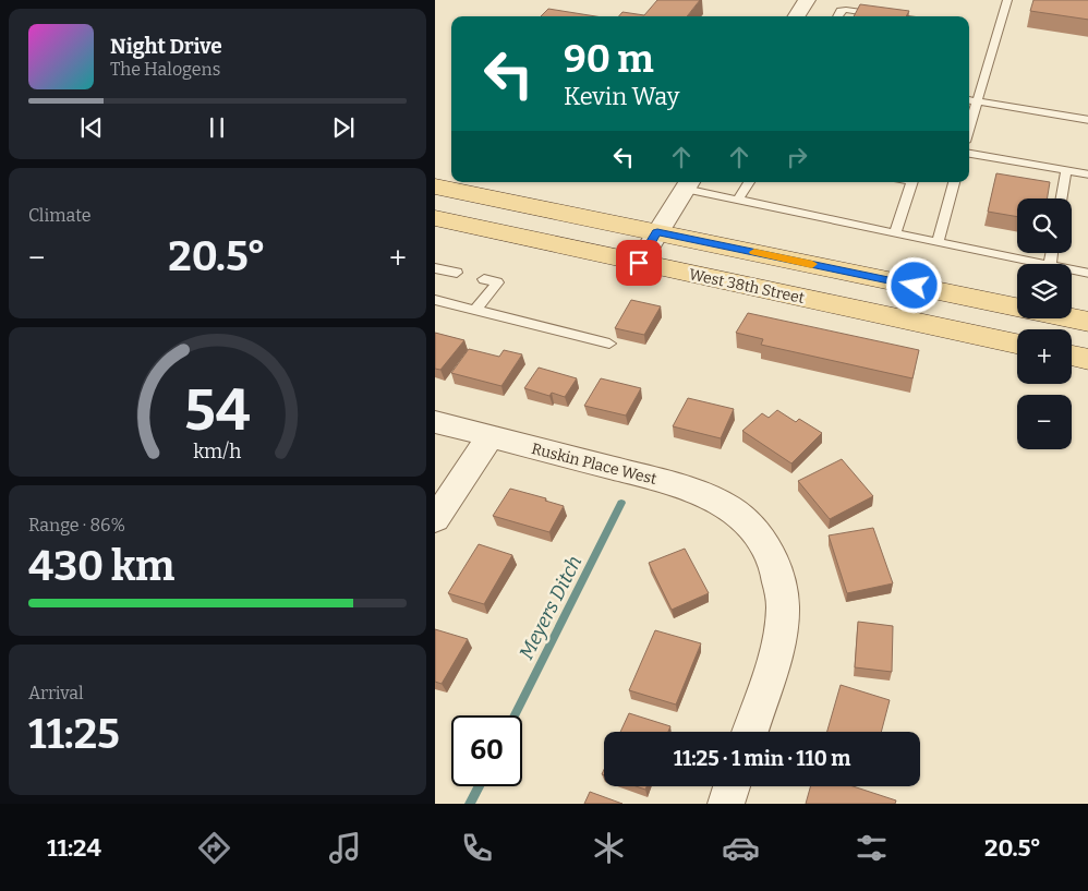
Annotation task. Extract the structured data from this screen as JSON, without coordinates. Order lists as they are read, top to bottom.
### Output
{
  "streets": {
    "main road": ["West 38th Street"],
    "street": ["Ruskin Place West"]
  },
  "water": ["Meyers Ditch"],
  "page": {
    "turn": ["90 m", "Kevin Way"],
    "song": ["Night Drive", "The Halogens"],
    "tile": [
      "Climate",
      ["Range · 86%", "430 km"],
      ["Arrival", "11:25"]
    ],
    "map_buttons": ["+", "−"],
    "heat": ["−", "20.5°", "+"],
    "limit": "60",
    "trip": "11:25 · 1 min · 110 m",
    "tabs": ["11:24", "20.5°"],
    "gauge": ["54", "km/h"]
  }
}
